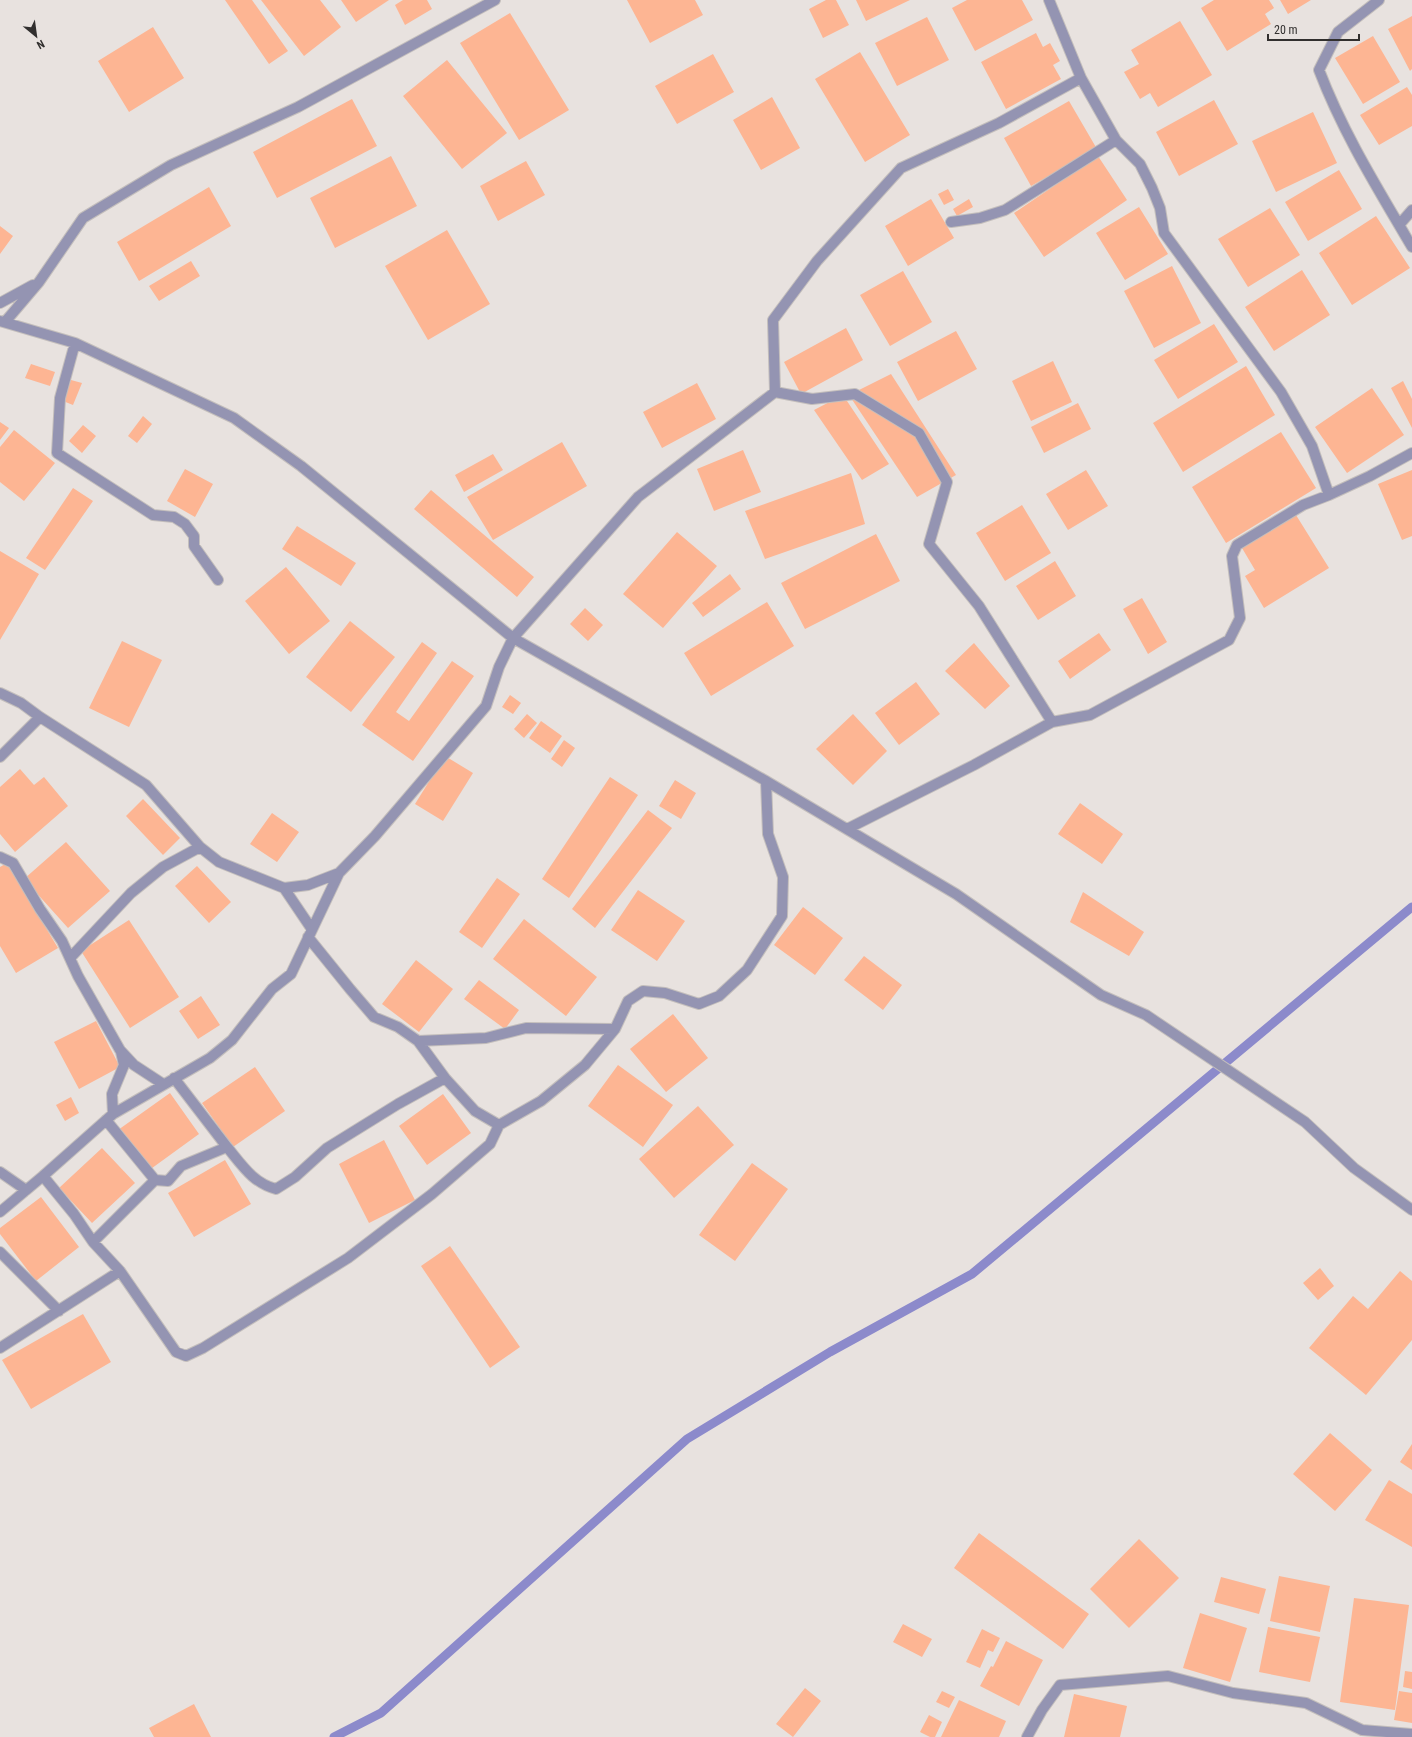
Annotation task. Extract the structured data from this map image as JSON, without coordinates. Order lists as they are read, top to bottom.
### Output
{
  "scale_bar": "20 m",
  "north": "bottom right"
}
